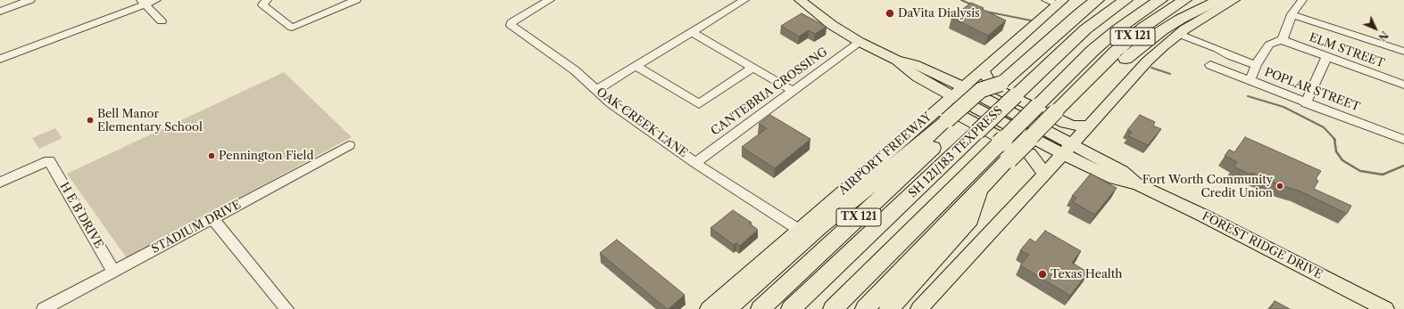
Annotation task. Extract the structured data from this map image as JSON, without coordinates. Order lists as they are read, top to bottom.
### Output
{
  "streets": {
    "highway": ["TX 121", "SH 121/183 TEXPRESS", "AIRPORT FREEWAY"],
    "main road": ["FOREST RIDGE DRIVE"],
    "street": [
      "ELM STREET",
      "POPLAR STREET",
      "CANTEBRIA CROSSING",
      "OAK CREEK LANE",
      "H E B DRIVE",
      "STADIUM DRIVE"
    ]
  },
  "crossings": [
    ["CANTEBRIA CROSSING", "OAK CREEK LANE"],
    ["CANTEBRIA CROSSING", "FOREST RIDGE DRIVE"],
    ["OAK CREEK LANE", "AIRPORT FREEWAY"],
    ["AIRPORT FREEWAY", "FOREST RIDGE DRIVE"],
    ["H E B DRIVE", "STADIUM DRIVE"]
  ],
  "places": [
    "DaVita Dialysis",
    "Bell Manor Elementary School",
    "Pennington Field",
    "Fort Worth Community Credit Union",
    "Texas Health"
  ],
  "north": "bottom right"
}
